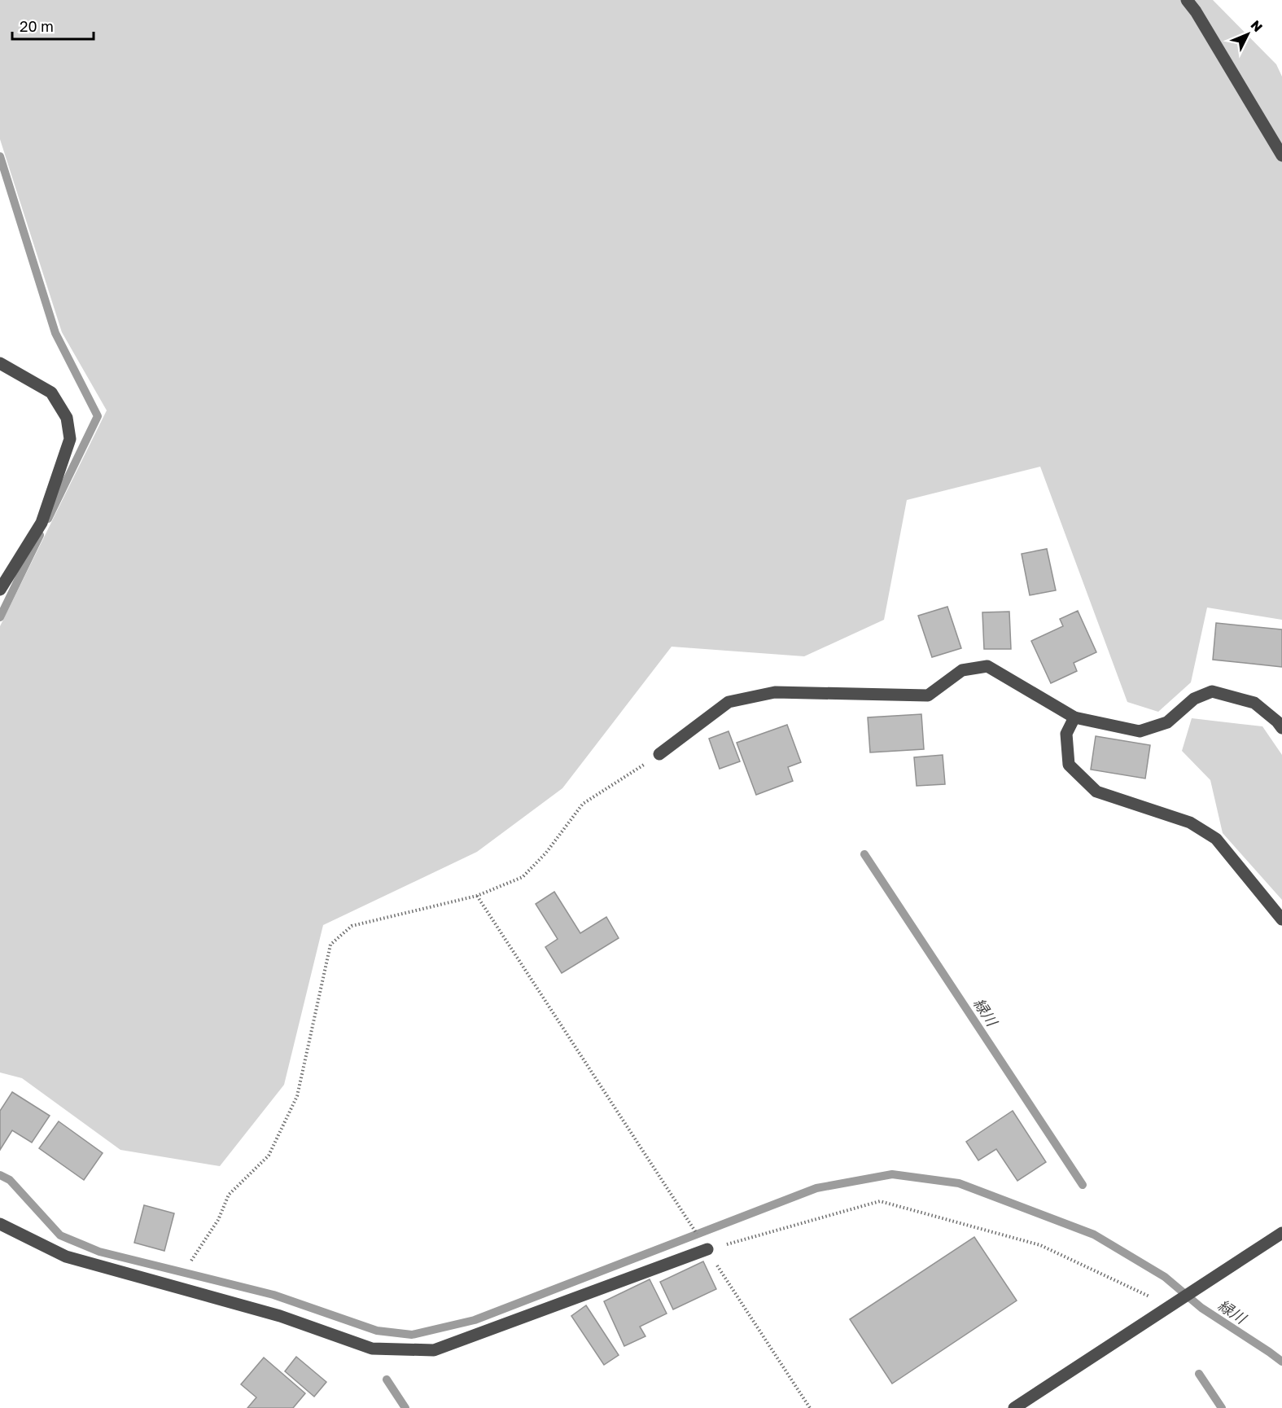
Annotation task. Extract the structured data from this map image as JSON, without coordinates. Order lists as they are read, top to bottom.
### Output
{
  "water": ["緑川"],
  "scale_bar": "20 m",
  "north": "top right"
}
